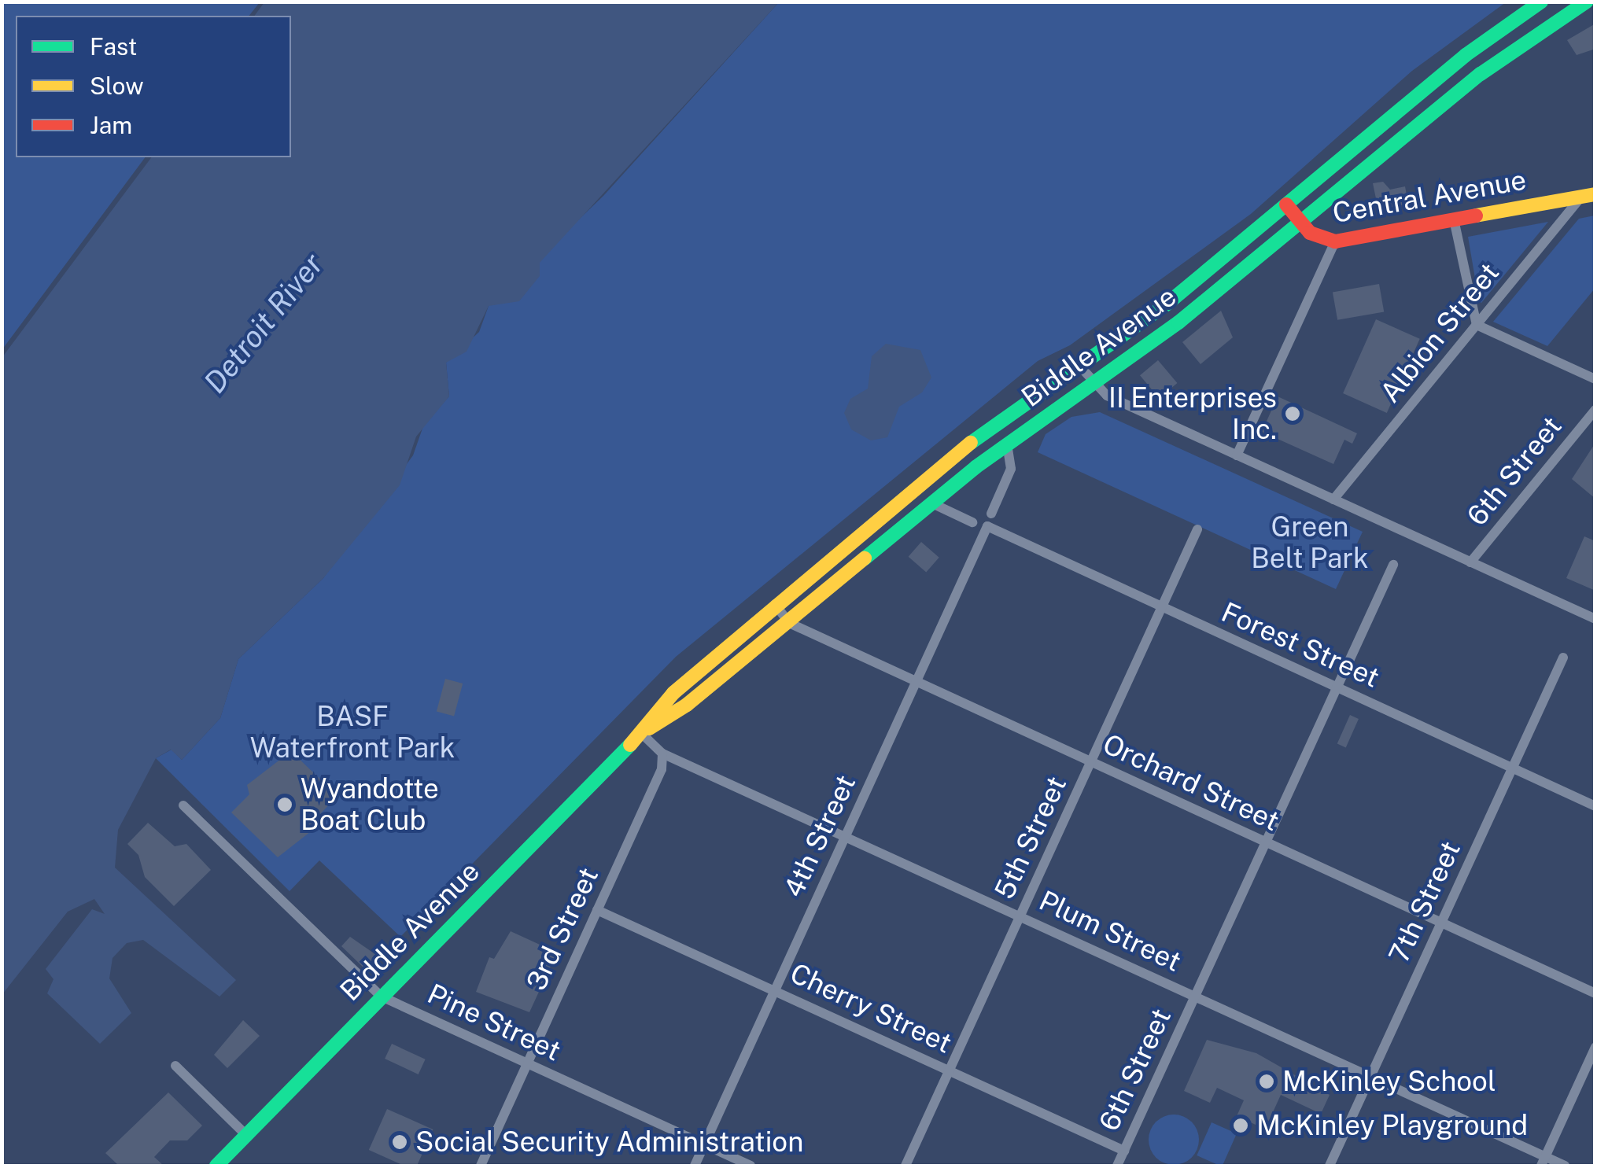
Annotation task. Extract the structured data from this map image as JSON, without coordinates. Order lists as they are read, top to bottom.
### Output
{
  "streets": {
    "main road": ["Central Avenue", "Biddle Avenue"],
    "street": [
      "Albion Street",
      "6th Street",
      "Forest Street",
      "Orchard Street",
      "4th Street",
      "5th Street",
      "7th Street",
      "3rd Street",
      "Plum Street",
      "Cherry Street",
      "Pine Street"
    ]
  },
  "crossings": [
    ["Central Avenue", "Albion Street"],
    ["Central Avenue", "Biddle Avenue"],
    ["Biddle Avenue", "Orchard Street"],
    ["Biddle Avenue", "Plum Street"],
    ["Biddle Avenue", "Pine Street"],
    ["6th Street", "Forest Street"],
    ["6th Street", "Orchard Street"],
    ["6th Street", "Plum Street"],
    ["6th Street", "Cherry Street"],
    ["Forest Street", "4th Street"],
    ["Forest Street", "5th Street"],
    ["Forest Street", "7th Street"],
    ["Orchard Street", "4th Street"],
    ["Orchard Street", "5th Street"],
    ["Orchard Street", "7th Street"],
    ["4th Street", "Plum Street"],
    ["4th Street", "Cherry Street"],
    ["4th Street", "Pine Street"],
    ["5th Street", "Plum Street"],
    ["5th Street", "Cherry Street"],
    ["7th Street", "Plum Street"],
    ["3rd Street", "Plum Street"],
    ["3rd Street", "Cherry Street"],
    ["3rd Street", "Pine Street"]
  ],
  "water": ["Detroit River"],
  "parks": ["Green Belt Park", "BASF Waterfront Park"],
  "places": [
    "II Enterprises Inc.",
    "Wyandotte Boat Club",
    "McKinley School",
    "McKinley Playground",
    "Social Security Administration"
  ],
  "legend": ["Fast", "Slow", "Jam"]
}
